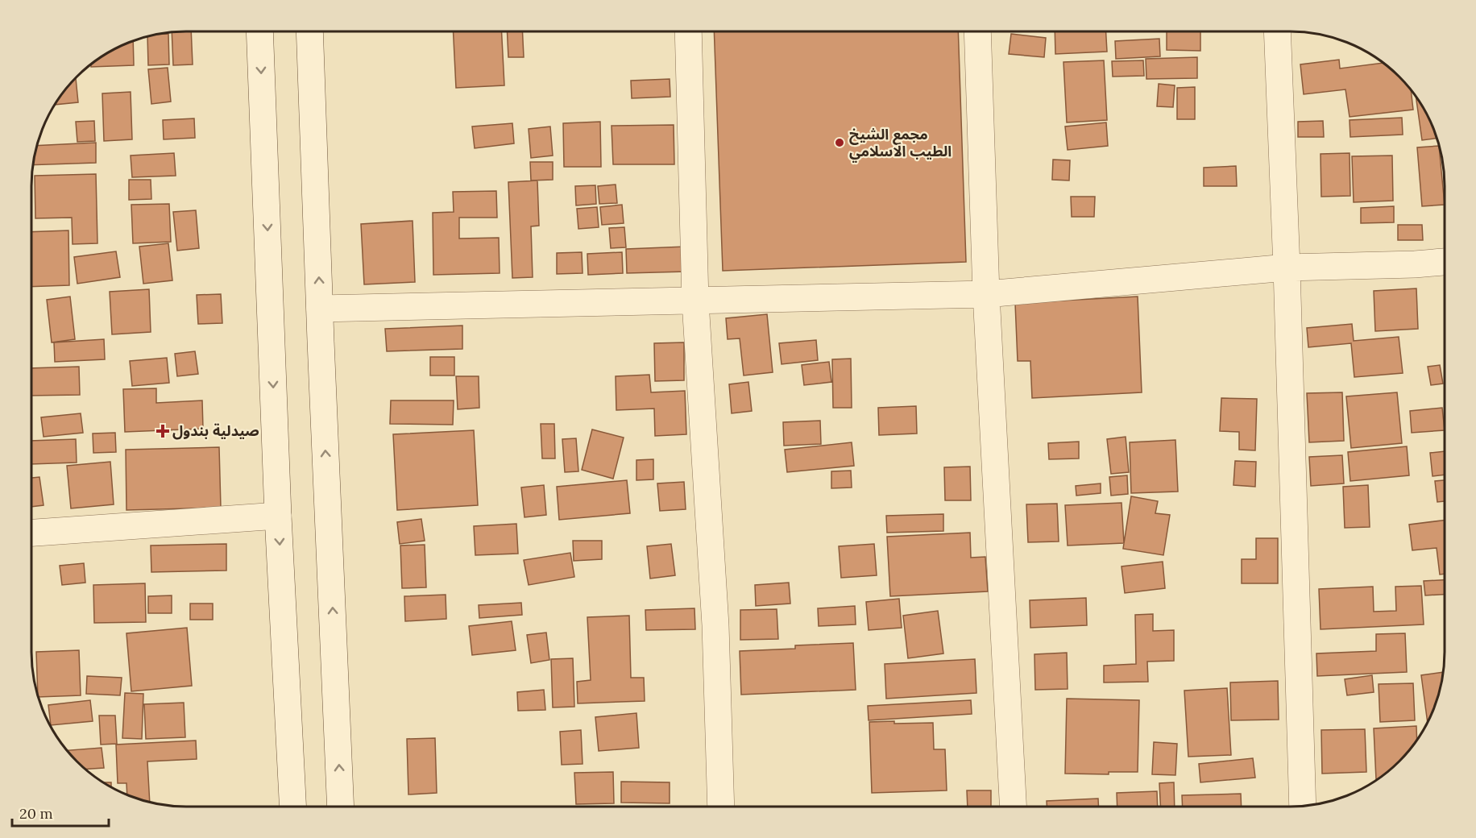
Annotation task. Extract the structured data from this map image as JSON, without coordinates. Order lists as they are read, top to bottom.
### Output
{
  "places": {
    "other": ["مجمع الشيخ الطيب الاسلامي"],
    "health": ["صيدلية بندول"]
  },
  "scale_bar": "20 m"
}
